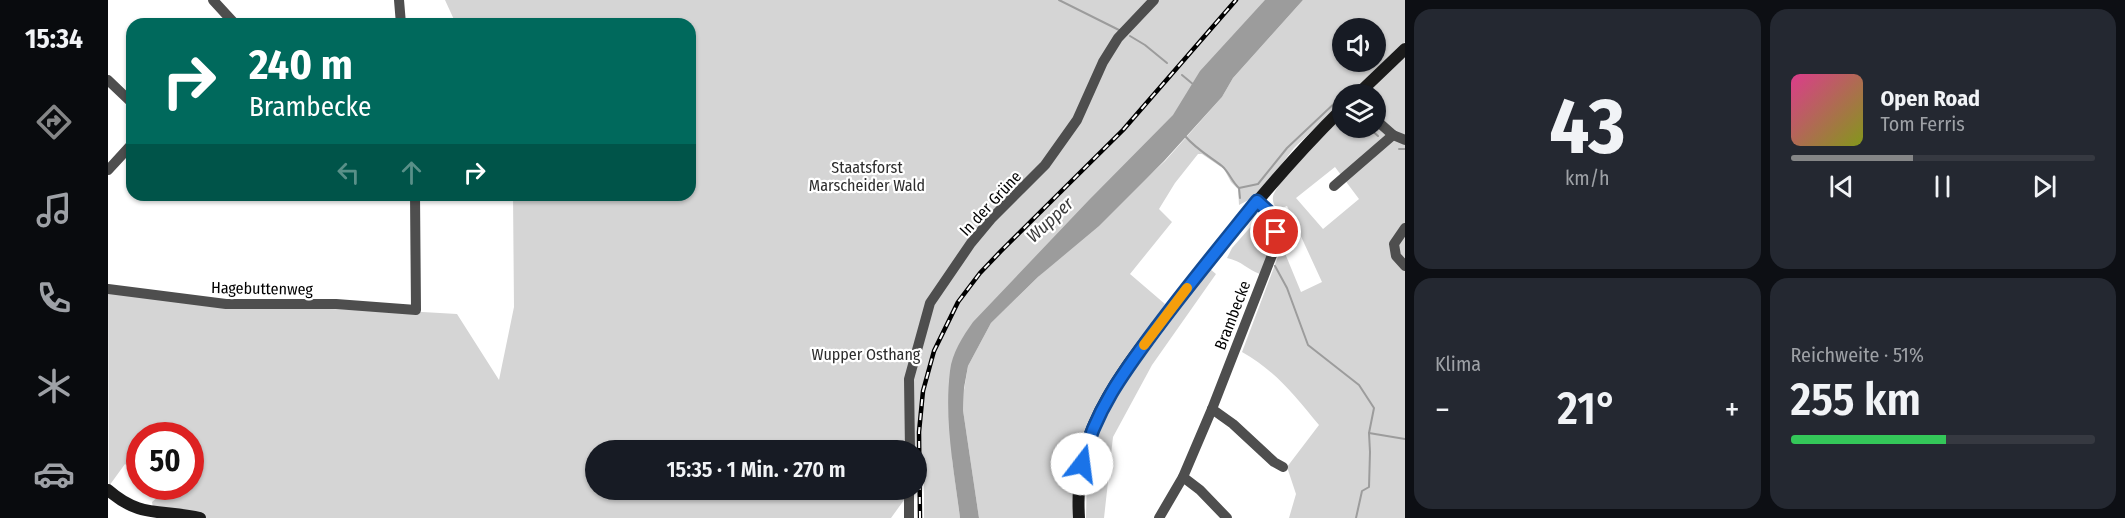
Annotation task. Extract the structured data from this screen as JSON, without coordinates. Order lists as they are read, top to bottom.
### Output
{
  "streets": {
    "street": ["In der Grüne", "Hagebuttenweg", "Brambecke"]
  },
  "water": ["Wupper"],
  "parks": ["Staatsforst Marscheider Wald", "Wupper Osthang"],
  "page": {
    "tabs": "15:34",
    "tile": [
      ["43", "km/h"],
      "Klima",
      ["Reichweite · 51%", "255 km"]
    ],
    "turn": ["240 m", "Brambecke"],
    "song": ["Open Road", "Tom Ferris"],
    "heat": ["−", "21°", "+"],
    "limit": "50",
    "trip": "15:35 · 1 Min. · 270 m"
  }
}
